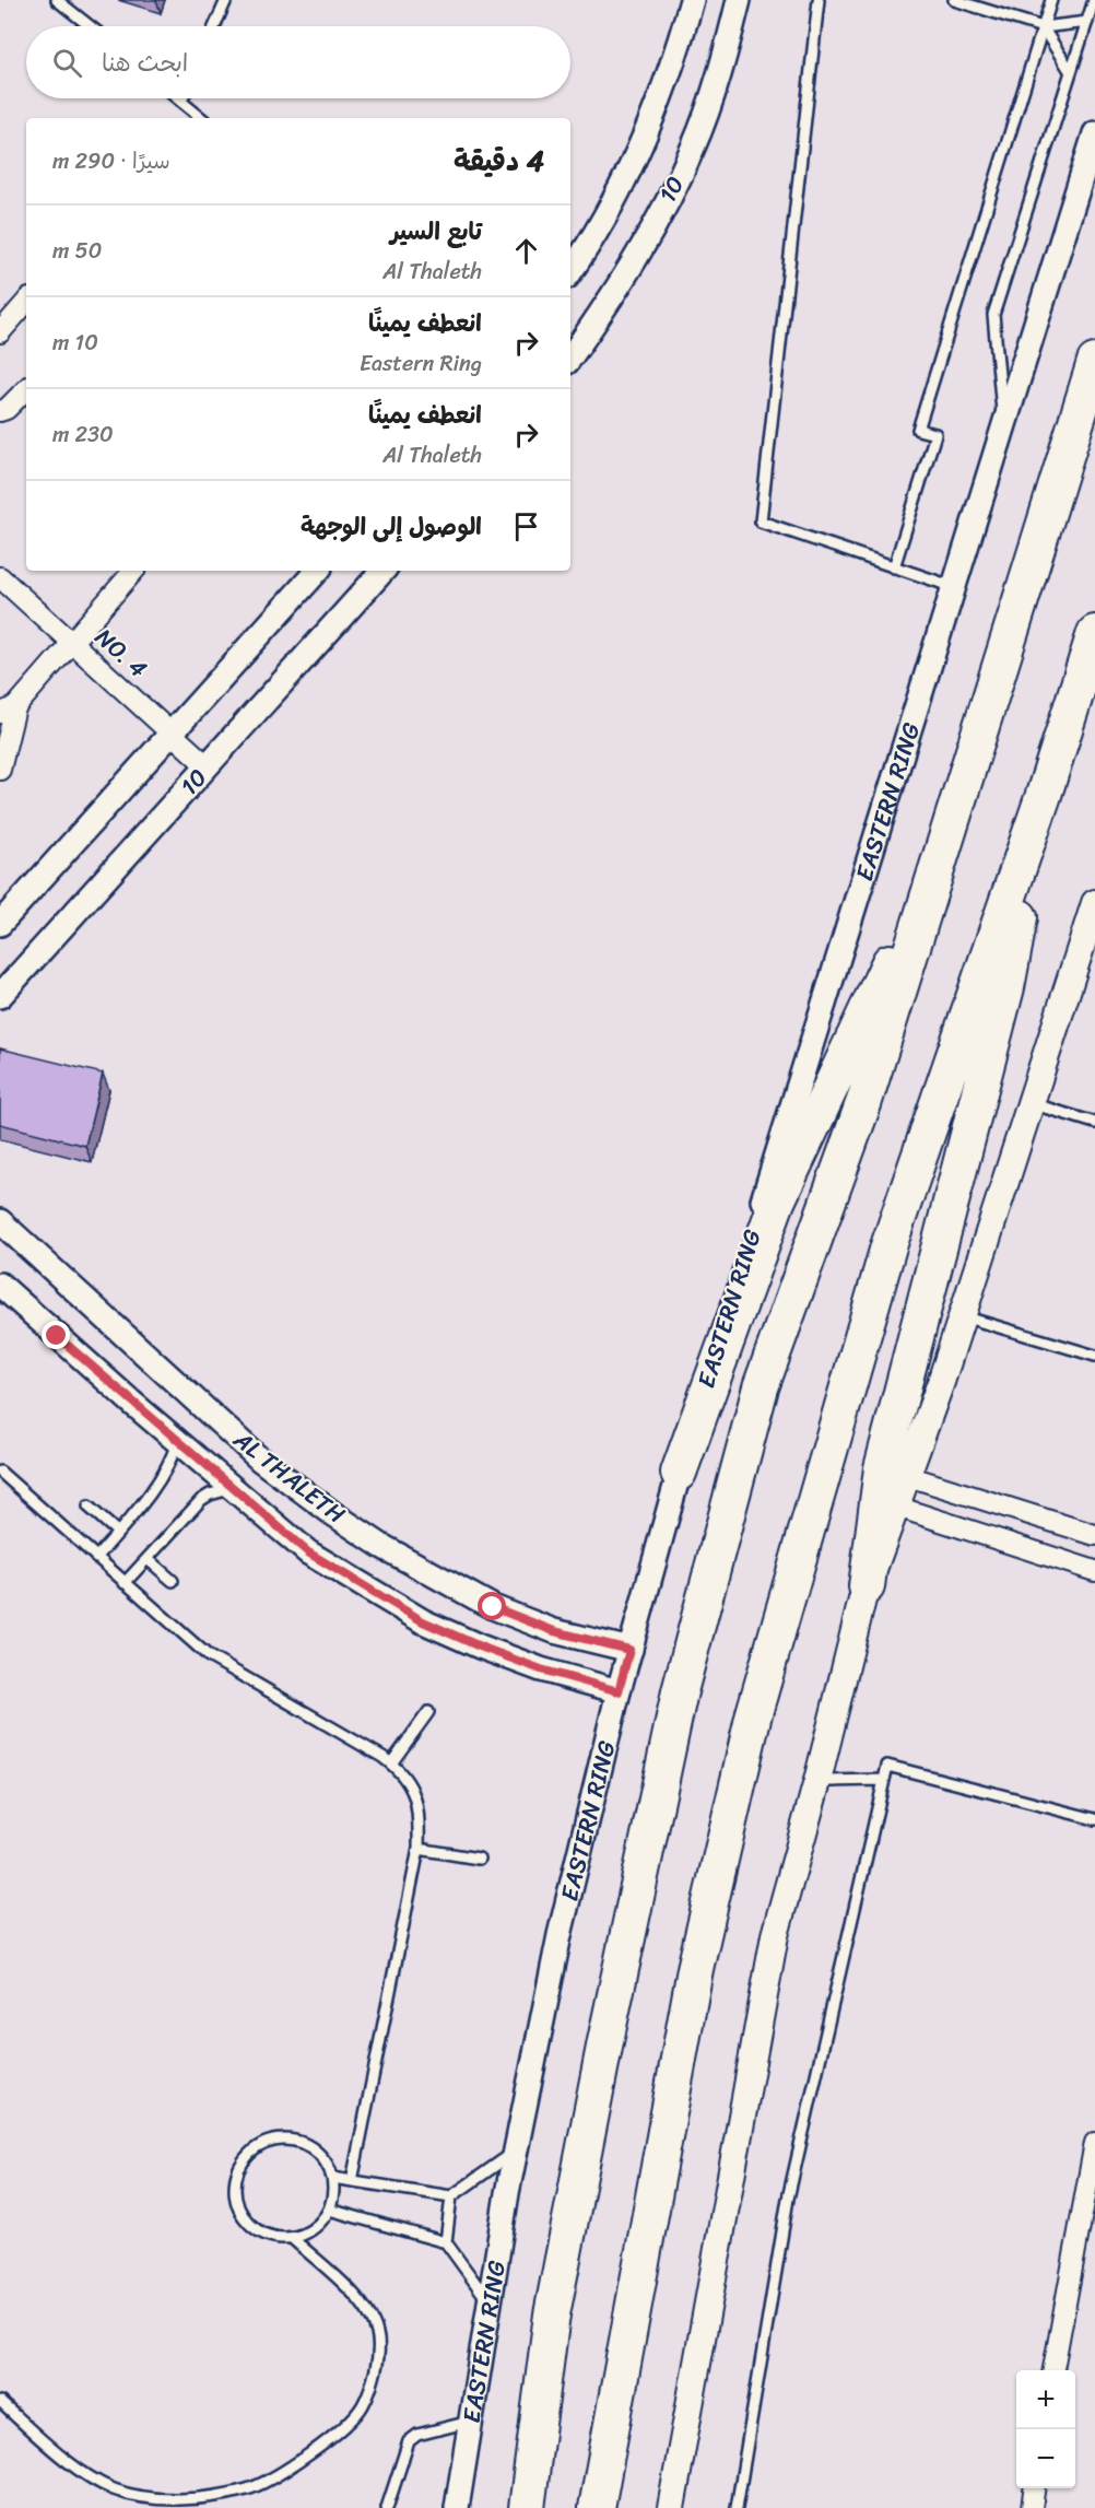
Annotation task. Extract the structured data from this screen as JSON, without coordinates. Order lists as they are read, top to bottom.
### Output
{
  "streets": {
    "street": [
      "10",
      "NO. 4",
      "EASTERN RING",
      "AL THALETH"
    ]
  },
  "crossings": [
    ["10", "NO. 4"],
    ["EASTERN RING", "AL THALETH"]
  ],
  "page": {
    "search": "ابحث هنا",
    "heading": ["4 دقيقة", "سيرًا · 290 m"],
    "list": [
      ["تابع السير", "Al Thaleth", "50 m"],
      ["انعطف يمينًا", "Eastern Ring", "10 m"],
      ["انعطف يمينًا", "Al Thaleth", "230 m"],
      "الوصول إلى الوجهة"
    ],
    "map_buttons": ["+", "−"]
  }
}
